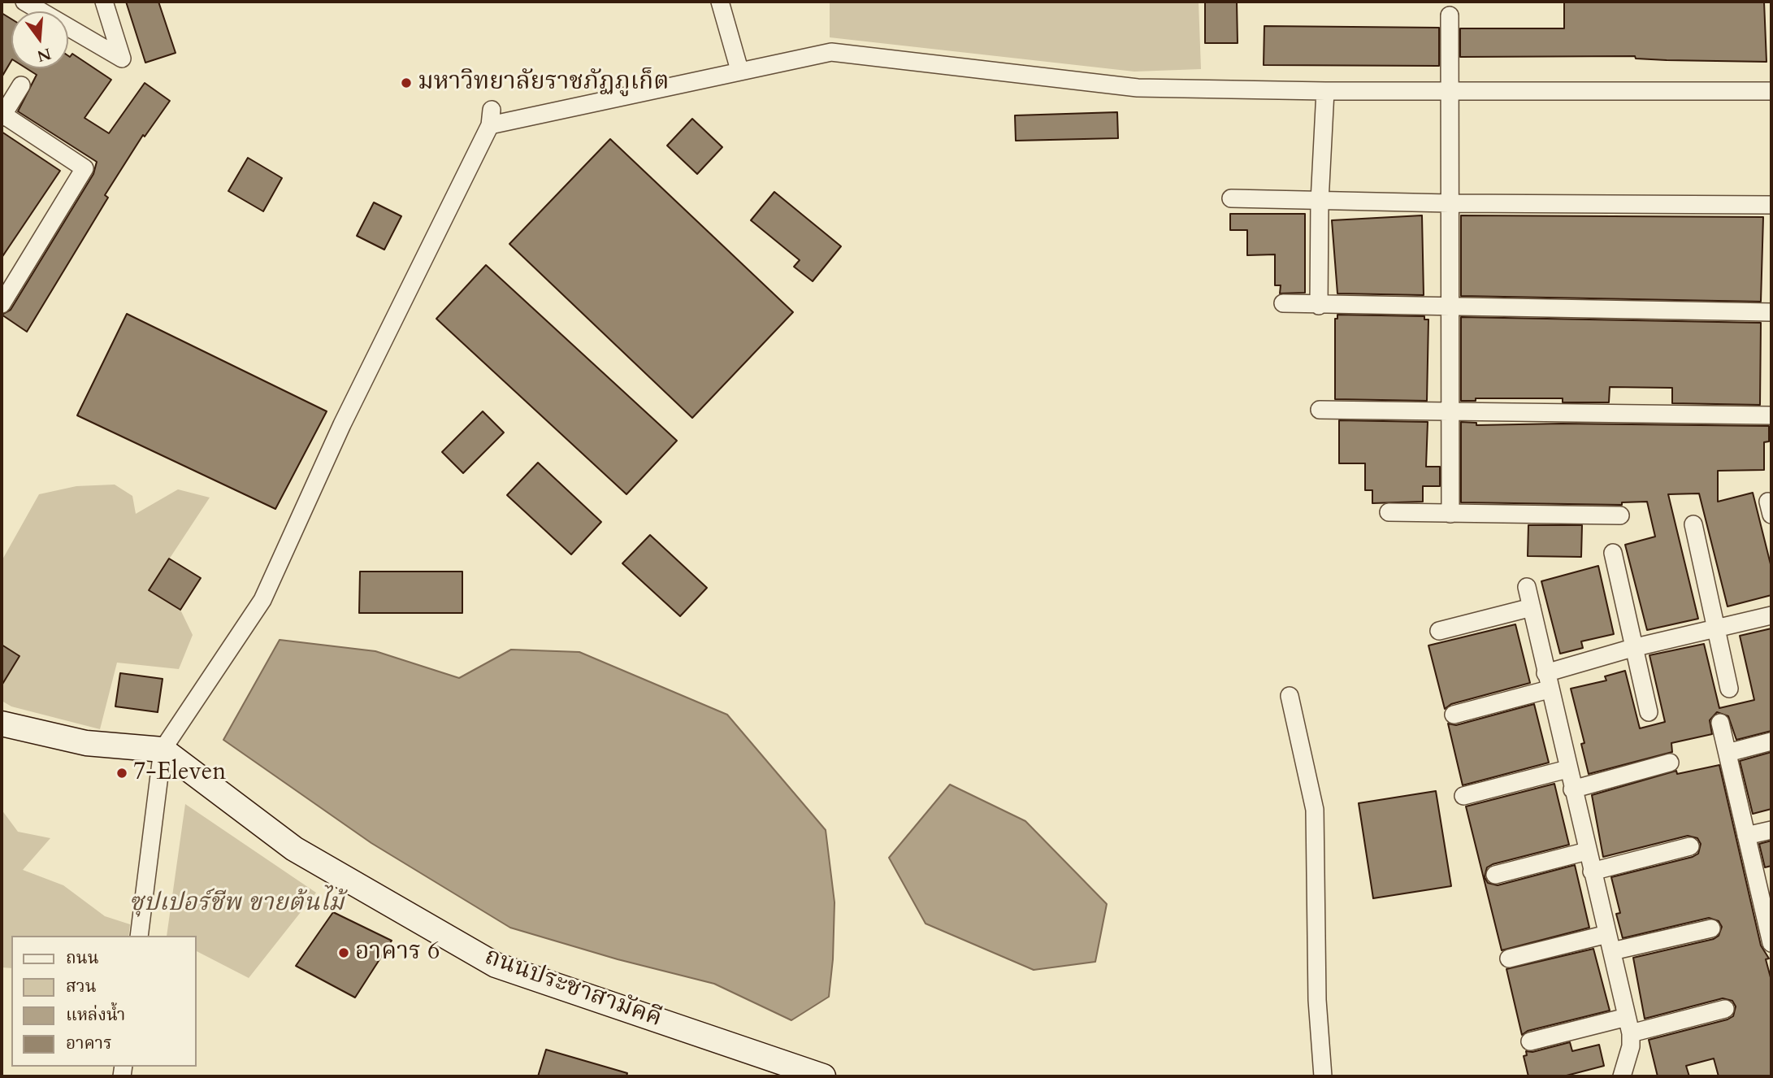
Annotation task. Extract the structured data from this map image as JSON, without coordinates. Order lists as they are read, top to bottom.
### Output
{
  "streets": {
    "street": ["ถนนประชาสามัคคี"]
  },
  "parks": ["ซุปเปอร์ชีพ ขายต้นไม้"],
  "places": ["มหาวิทยาลัยราชภัฏภูเก็ต", "7-Eleven", "อาคาร 6"],
  "legend": [
    "ถนน",
    "สวน",
    "แหล่งน้ำ",
    "อาคาร"
  ],
  "north": "bottom"
}
